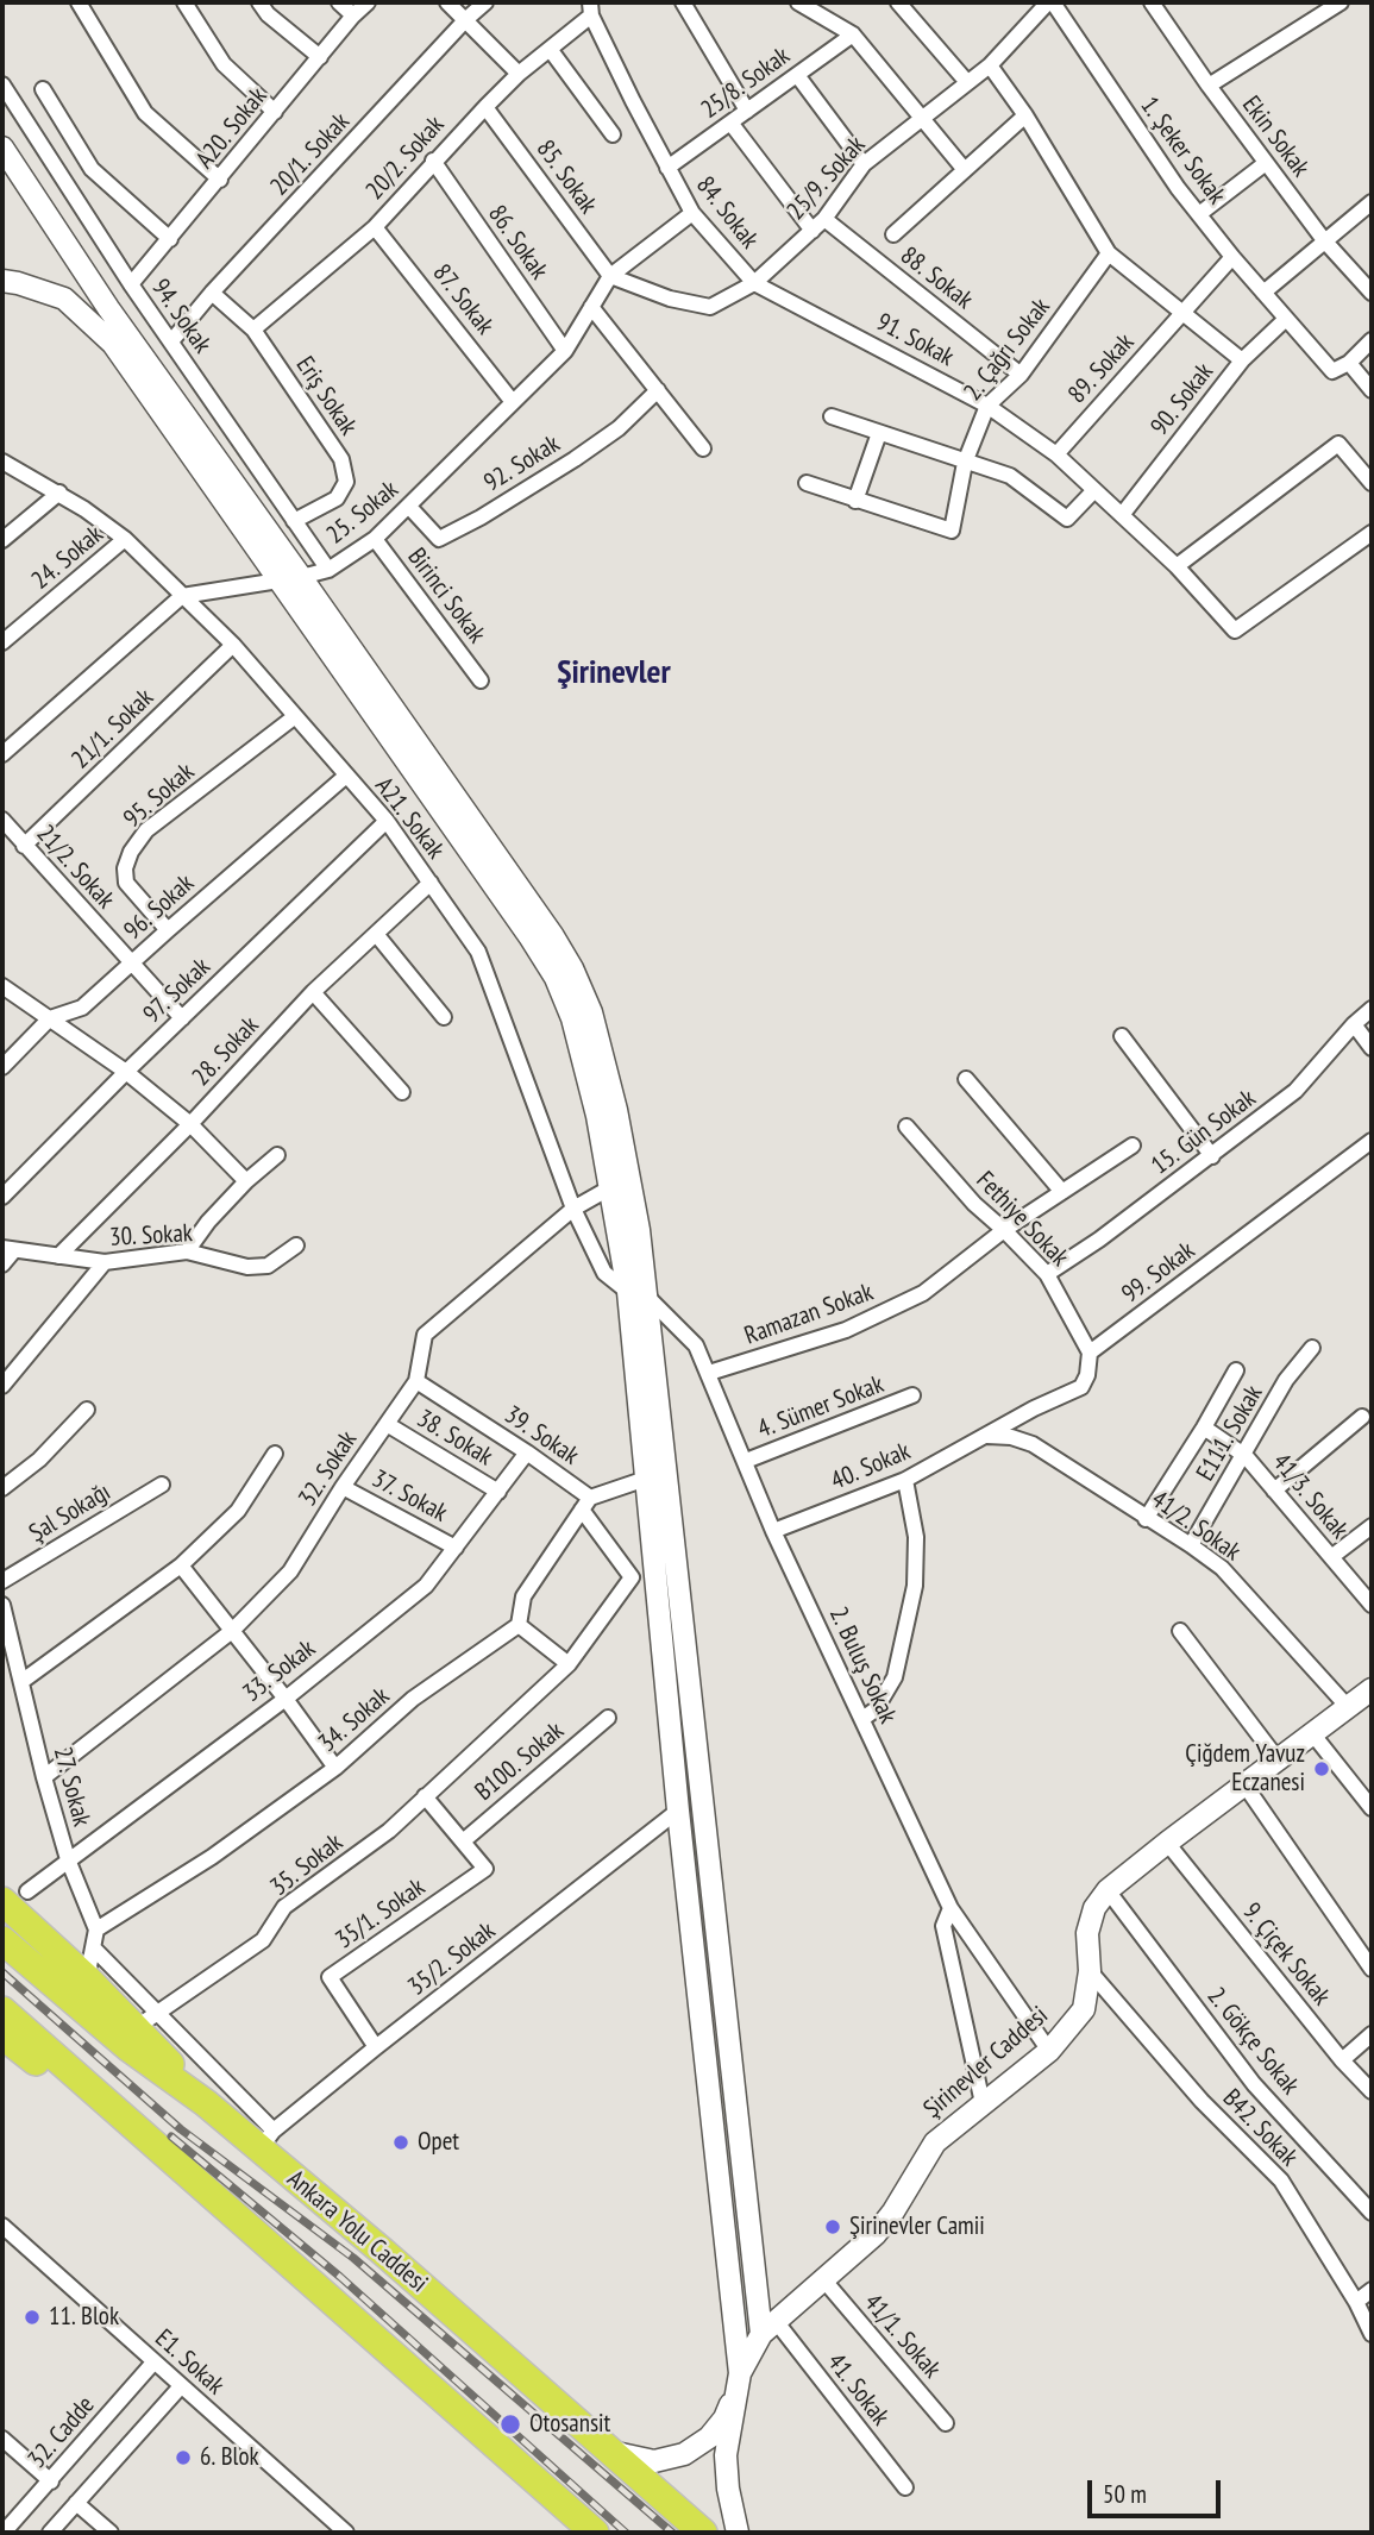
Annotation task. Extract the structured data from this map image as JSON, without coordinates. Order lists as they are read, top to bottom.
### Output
{
  "streets": {
    "highway": ["Ankara Yolu Caddesi"],
    "main road": ["Şirinevler Caddesi"],
    "street": [
      "25/8. Sokak",
      "A20. Sokak",
      "Ekin Sokak",
      "1. Şeker Sokak",
      "20/1. Sokak",
      "20/2. Sokak",
      "85. Sokak",
      "25/9. Sokak",
      "84. Sokak",
      "86. Sokak",
      "88. Sokak",
      "87. Sokak",
      "94. Sokak",
      "91. Sokak",
      "2. Çağrı Sokak",
      "89. Sokak",
      "Eriş Sokak",
      "90. Sokak",
      "92. Sokak",
      "25. Sokak",
      "24. Sokak",
      "Birinci Sokak",
      "21/1. Sokak",
      "95. Sokak",
      "A21. Sokak",
      "21/2. Sokak",
      "96. Sokak",
      "97. Sokak",
      "28. Sokak",
      "15. Gün Sokak",
      "Fethiye Sokak",
      "30. Sokak",
      "99. Sokak",
      "Ramazan Sokak",
      "4. Sümer Sokak",
      "E111. Sokak",
      "39. Sokak",
      "38. Sokak",
      "40. Sokak",
      "32. Sokak",
      "37. Sokak",
      "41/3. Sokak",
      "Şal Sokağı",
      "41/2. Sokak",
      "2. Buluş Sokak",
      "33. Sokak",
      "34. Sokak",
      "B100. Sokak",
      "27. Sokak",
      "35. Sokak",
      "35/1. Sokak",
      "9. Çiçek Sokak",
      "35/2. Sokak",
      "2. Gökçe Sokak",
      "B42. Sokak",
      "41/1. Sokak",
      "E1. Sokak",
      "41. Sokak",
      "32. Cadde"
    ]
  },
  "crossings": [
    ["25/8. Sokak", "84. Sokak"],
    ["A20. Sokak", "94. Sokak"],
    ["1. Şeker Sokak", "25/9. Sokak"],
    ["1. Şeker Sokak", "89. Sokak"],
    ["1. Şeker Sokak", "90. Sokak"],
    ["20/1. Sokak", "94. Sokak"],
    ["20/1. Sokak", "Eriş Sokak"],
    ["20/2. Sokak", "85. Sokak"],
    ["20/2. Sokak", "86. Sokak"],
    ["20/2. Sokak", "87. Sokak"],
    ["20/2. Sokak", "Eriş Sokak"],
    ["85. Sokak", "25/9. Sokak"],
    ["85. Sokak", "25. Sokak"],
    ["25/9. Sokak", "84. Sokak"],
    ["25/9. Sokak", "88. Sokak"],
    ["25/9. Sokak", "91. Sokak"],
    ["25/9. Sokak", "25. Sokak"],
    ["84. Sokak", "91. Sokak"],
    ["84. Sokak", "25. Sokak"],
    ["86. Sokak", "25. Sokak"],
    ["88. Sokak", "2. Çağrı Sokak"],
    ["87. Sokak", "25. Sokak"],
    ["94. Sokak", "Eriş Sokak"],
    ["94. Sokak", "25. Sokak"],
    ["91. Sokak", "2. Çağrı Sokak"],
    ["91. Sokak", "89. Sokak"],
    ["91. Sokak", "90. Sokak"],
    ["92. Sokak", "25. Sokak"],
    ["25. Sokak", "Birinci Sokak"],
    ["25. Sokak", "A21. Sokak"],
    ["24. Sokak", "A21. Sokak"],
    ["21/1. Sokak", "A21. Sokak"],
    ["21/1. Sokak", "21/2. Sokak"],
    ["95. Sokak", "A21. Sokak"],
    ["95. Sokak", "96. Sokak"],
    ["A21. Sokak", "96. Sokak"],
    ["A21. Sokak", "97. Sokak"],
    ["A21. Sokak", "28. Sokak"],
    ["A21. Sokak", "32. Sokak"],
    ["A21. Sokak", "2. Buluş Sokak"],
    ["21/2. Sokak", "96. Sokak"],
    ["21/2. Sokak", "97. Sokak"],
    ["28. Sokak", "30. Sokak"],
    ["15. Gün Sokak", "Fethiye Sokak"],
    ["Fethiye Sokak", "99. Sokak"],
    ["Fethiye Sokak", "Ramazan Sokak"],
    ["Ramazan Sokak", "2. Buluş Sokak"],
    ["4. Sümer Sokak", "2. Buluş Sokak"],
    ["E111. Sokak", "41/3. Sokak"],
    ["E111. Sokak", "41/2. Sokak"],
    ["39. Sokak", "32. Sokak"],
    ["39. Sokak", "33. Sokak"],
    ["39. Sokak", "35. Sokak"],
    ["38. Sokak", "32. Sokak"],
    ["38. Sokak", "33. Sokak"],
    ["40. Sokak", "41/2. Sokak"],
    ["40. Sokak", "2. Buluş Sokak"],
    ["32. Sokak", "37. Sokak"],
    ["32. Sokak", "27. Sokak"],
    ["37. Sokak", "33. Sokak"],
    ["41/2. Sokak", "Şirinevler Caddesi"],
    ["2. Buluş Sokak", "Şirinevler Caddesi"],
    ["33. Sokak", "27. Sokak"],
    ["34. Sokak", "27. Sokak"],
    ["B100. Sokak", "35/1. Sokak"],
    ["35/1. Sokak", "35/2. Sokak"],
    ["9. Çiçek Sokak", "Şirinevler Caddesi"],
    ["35/2. Sokak", "Ankara Yolu Caddesi"],
    ["2. Gökçe Sokak", "Şirinevler Caddesi"],
    ["Şirinevler Caddesi", "B42. Sokak"],
    ["Şirinevler Caddesi", "Ankara Yolu Caddesi"],
    ["Şirinevler Caddesi", "41/1. Sokak"],
    ["Şirinevler Caddesi", "41. Sokak"],
    ["E1. Sokak", "32. Cadde"]
  ],
  "districts": ["Şirinevler"],
  "places": [
    "Çiğdem Yavuz Eczanesi",
    "Opet",
    "Şirinevler Camii",
    "11. Blok",
    "Otosansit",
    "6. Blok"
  ],
  "scale_bar": "50 m"
}
